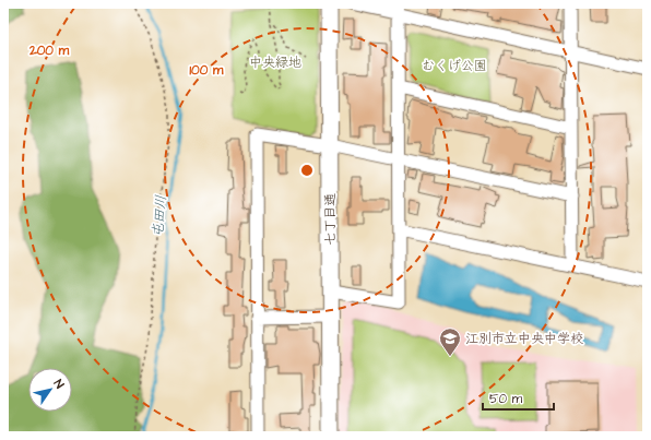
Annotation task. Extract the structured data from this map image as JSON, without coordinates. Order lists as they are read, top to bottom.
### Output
{
  "streets": {
    "street": ["七丁目通"]
  },
  "water": ["屯田川"],
  "parks": ["中央緑地", "むくげ公園"],
  "places": {
    "school or university": ["江別市立中央中学校"]
  },
  "scale_bar": "50 m",
  "north": "top right",
  "rings": ["200 m", "100 m"]
}
